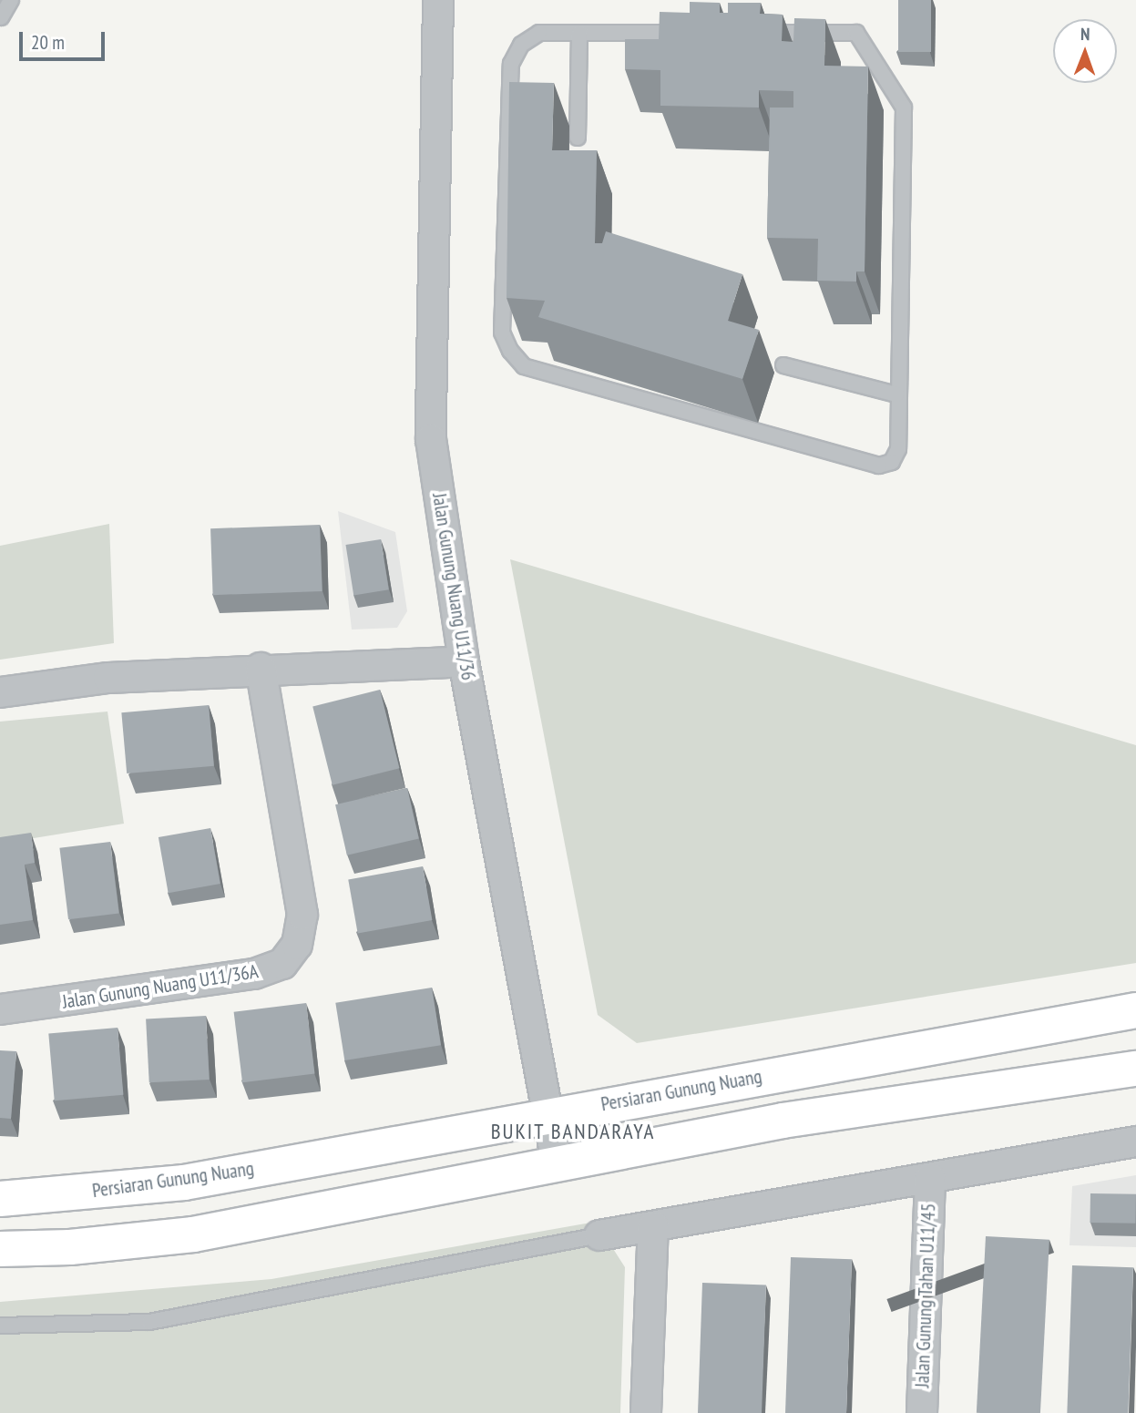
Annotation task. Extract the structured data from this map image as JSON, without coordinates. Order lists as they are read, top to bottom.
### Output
{
  "streets": {
    "street": [
      "Jalan Gunung Nuang U11/36",
      "Jalan Gunung Nuang U11/36A",
      "Persiaran Gunung Nuang",
      "Jalan Gunung Tahan U11/45"
    ]
  },
  "crossings": [
    ["Jalan Gunung Nuang U11/36", "Persiaran Gunung Nuang"]
  ],
  "districts": ["BUKIT BANDARAYA"],
  "scale_bar": "20 m",
  "north": "top"
}
